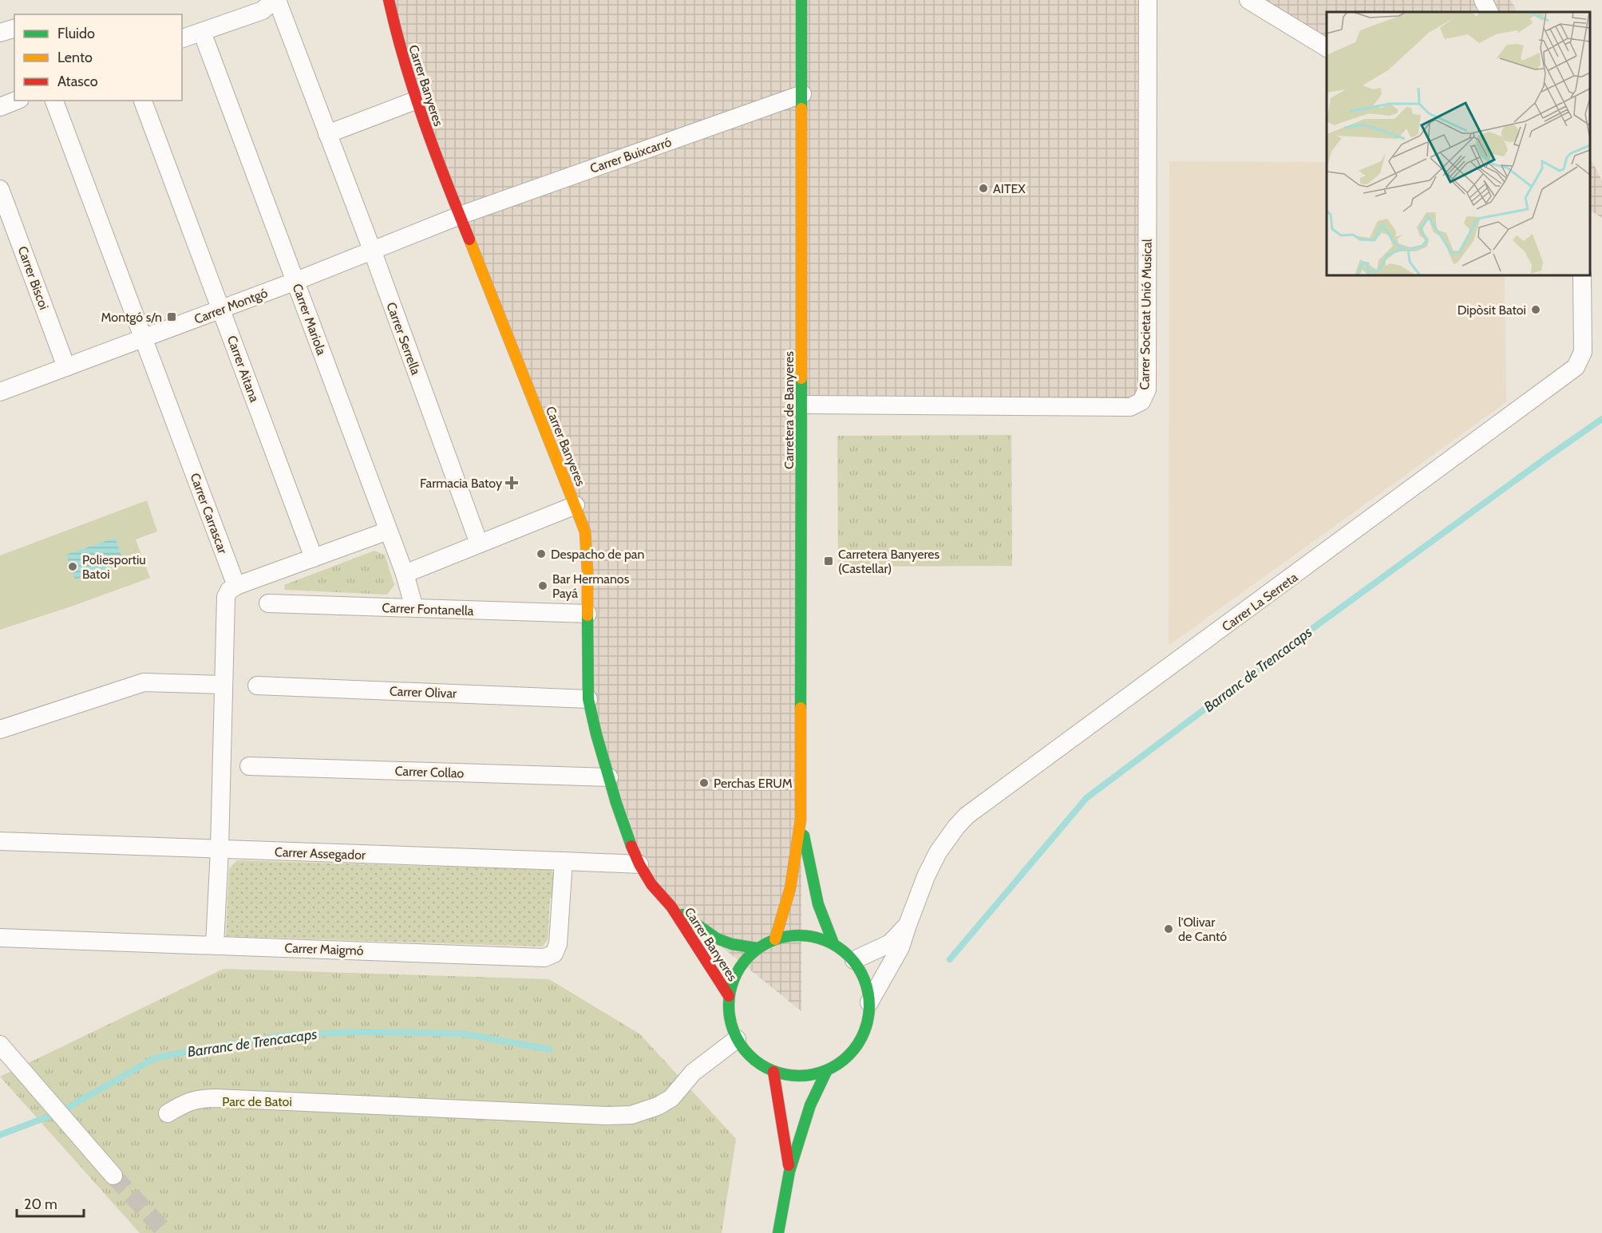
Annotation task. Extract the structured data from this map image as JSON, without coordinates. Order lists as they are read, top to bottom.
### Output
{
  "streets": {
    "main road": ["Carrer Banyeres", "Carretera de Banyeres"],
    "street": [
      "Carrer Buixcarró",
      "Carrer Biscoi",
      "Carrer Montgó",
      "Carrer Societat Unió Musical",
      "Carrer Mariola",
      "Carrer Serrella",
      "Carrer Aitana",
      "Carrer Carrascar",
      "Carrer La Serreta",
      "Carrer Fontanella",
      "Carrer Olivar",
      "Carrer Collao",
      "Carrer Assegador",
      "Carrer Maigmó"
    ]
  },
  "crossings": [
    ["Carrer Banyeres", "Carrer Buixcarró"],
    ["Carrer Banyeres", "Carrer Montgó"],
    ["Carrer Banyeres", "Carretera de Banyeres"],
    ["Carrer Banyeres", "Carrer La Serreta"],
    ["Carrer Banyeres", "Carrer Fontanella"],
    ["Carrer Banyeres", "Carrer Olivar"],
    ["Carrer Banyeres", "Carrer Collao"],
    ["Carrer Banyeres", "Carrer Assegador"],
    ["Carrer Buixcarró", "Carrer Montgó"],
    ["Carrer Buixcarró", "Carretera de Banyeres"],
    ["Carrer Biscoi", "Carrer Montgó"],
    ["Carrer Montgó", "Carrer Mariola"],
    ["Carrer Montgó", "Carrer Serrella"],
    ["Carrer Montgó", "Carrer Aitana"],
    ["Carrer Montgó", "Carrer Carrascar"],
    ["Carrer Societat Unió Musical", "Carretera de Banyeres"],
    ["Carrer Mariola", "Carrer Fontanella"],
    ["Carretera de Banyeres", "Carrer La Serreta"],
    ["Carrer Assegador", "Carrer Maigmó"]
  ],
  "water": ["Barranc de Trencacaps"],
  "parks": ["Parc de Batoi"],
  "places": {
    "other": [
      "AITEX",
      "Dipòsit Batoi",
      "Despacho de pan",
      "Poliesportiu Batoi",
      "Bar Hermanos Payá",
      "Perchas ERUM",
      "l'Olivar de Cantó"
    ],
    "transit": ["Montgó s/n", "Carretera Banyeres (Castellar)"],
    "health": ["Farmacia Batoy"]
  },
  "legend": ["Fluido", "Lento", "Atasco"],
  "scale_bar": "20 m"
}
